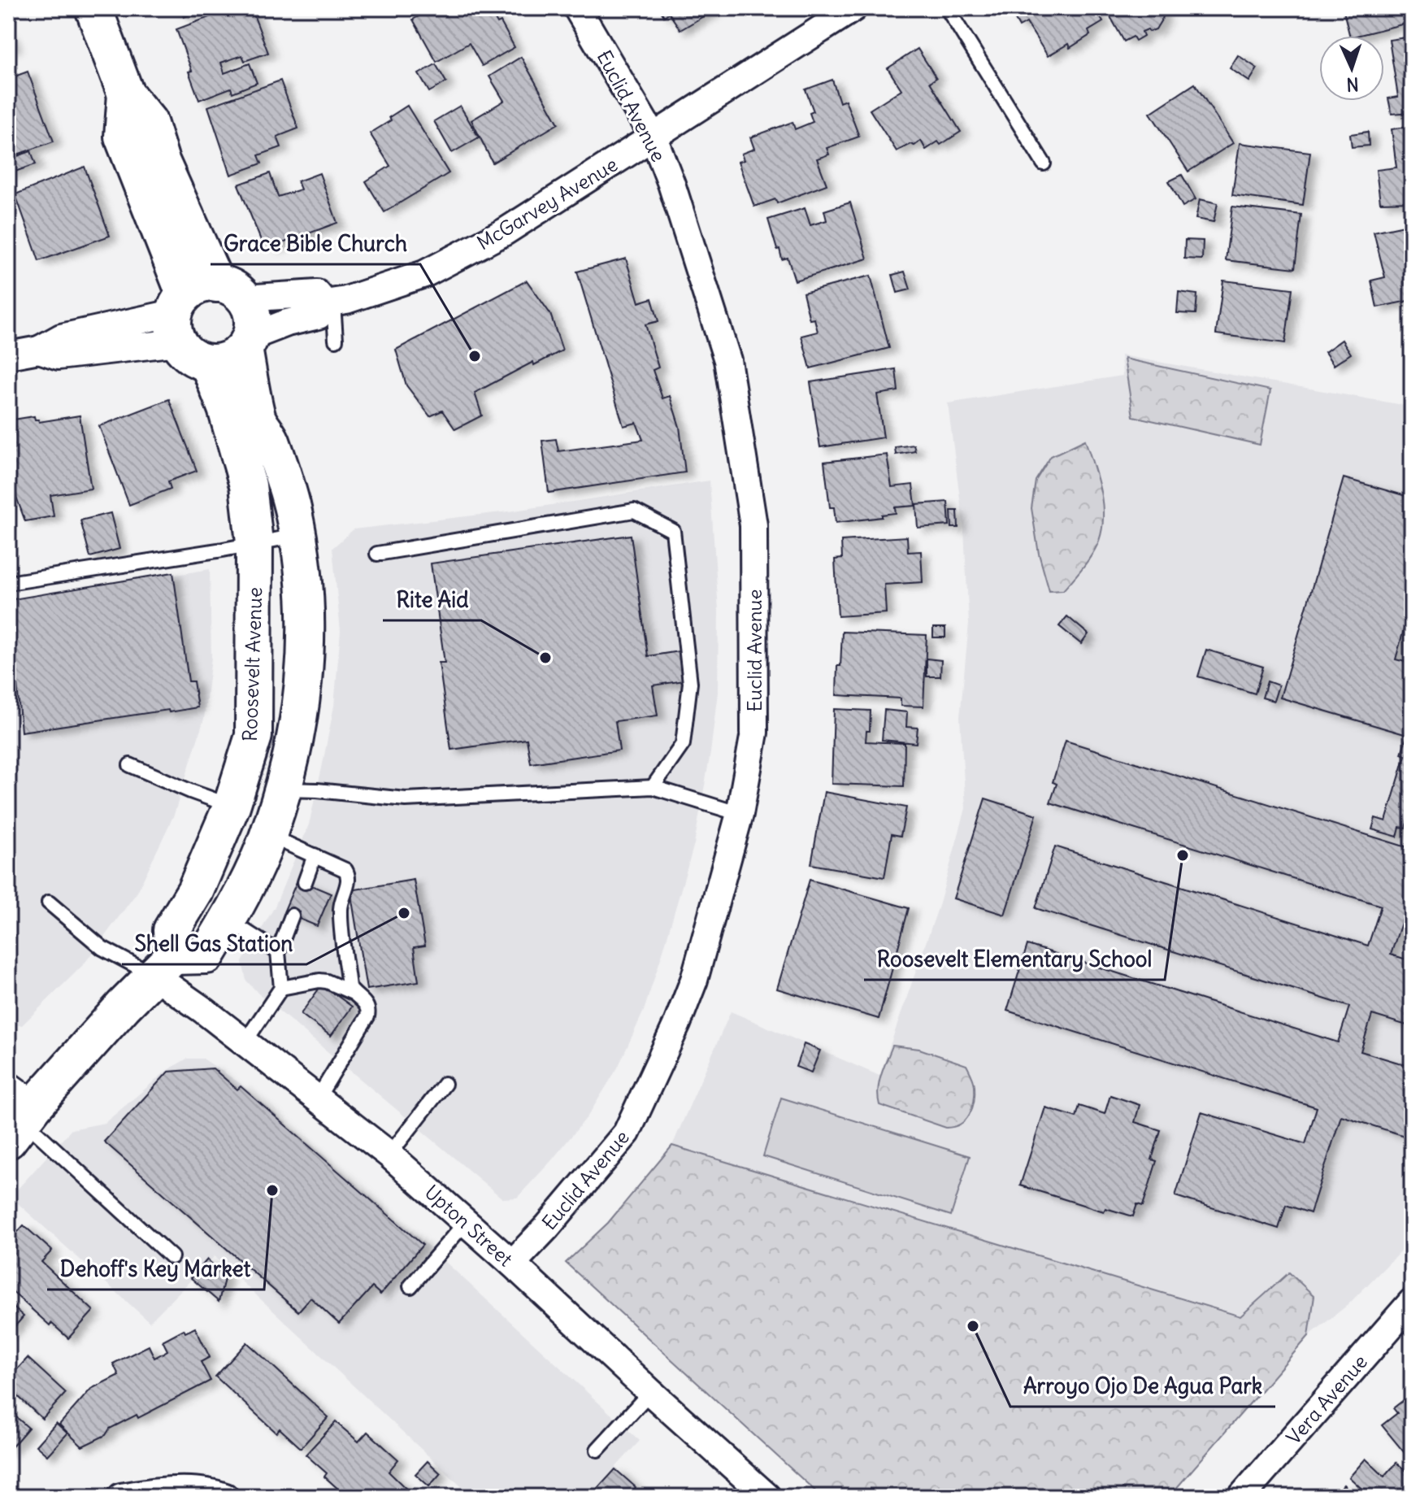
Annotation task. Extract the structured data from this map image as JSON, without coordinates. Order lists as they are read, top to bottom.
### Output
{
  "streets": {
    "street": [
      "Euclid Avenue",
      "McGarvey Avenue",
      "Roosevelt Avenue",
      "Upton Street",
      "Vera Avenue"
    ]
  },
  "crossings": [
    ["Euclid Avenue", "McGarvey Avenue"],
    ["Euclid Avenue", "Upton Street"],
    ["McGarvey Avenue", "Roosevelt Avenue"],
    ["Roosevelt Avenue", "Upton Street"]
  ],
  "places": [
    "Grace Bible Church",
    "Rite Aid",
    "Roosevelt Elementary School",
    "Shell Gas Station",
    "Dehoff's Key Market",
    "Arroyo Ojo De Agua Park"
  ],
  "north": "bottom"
}
